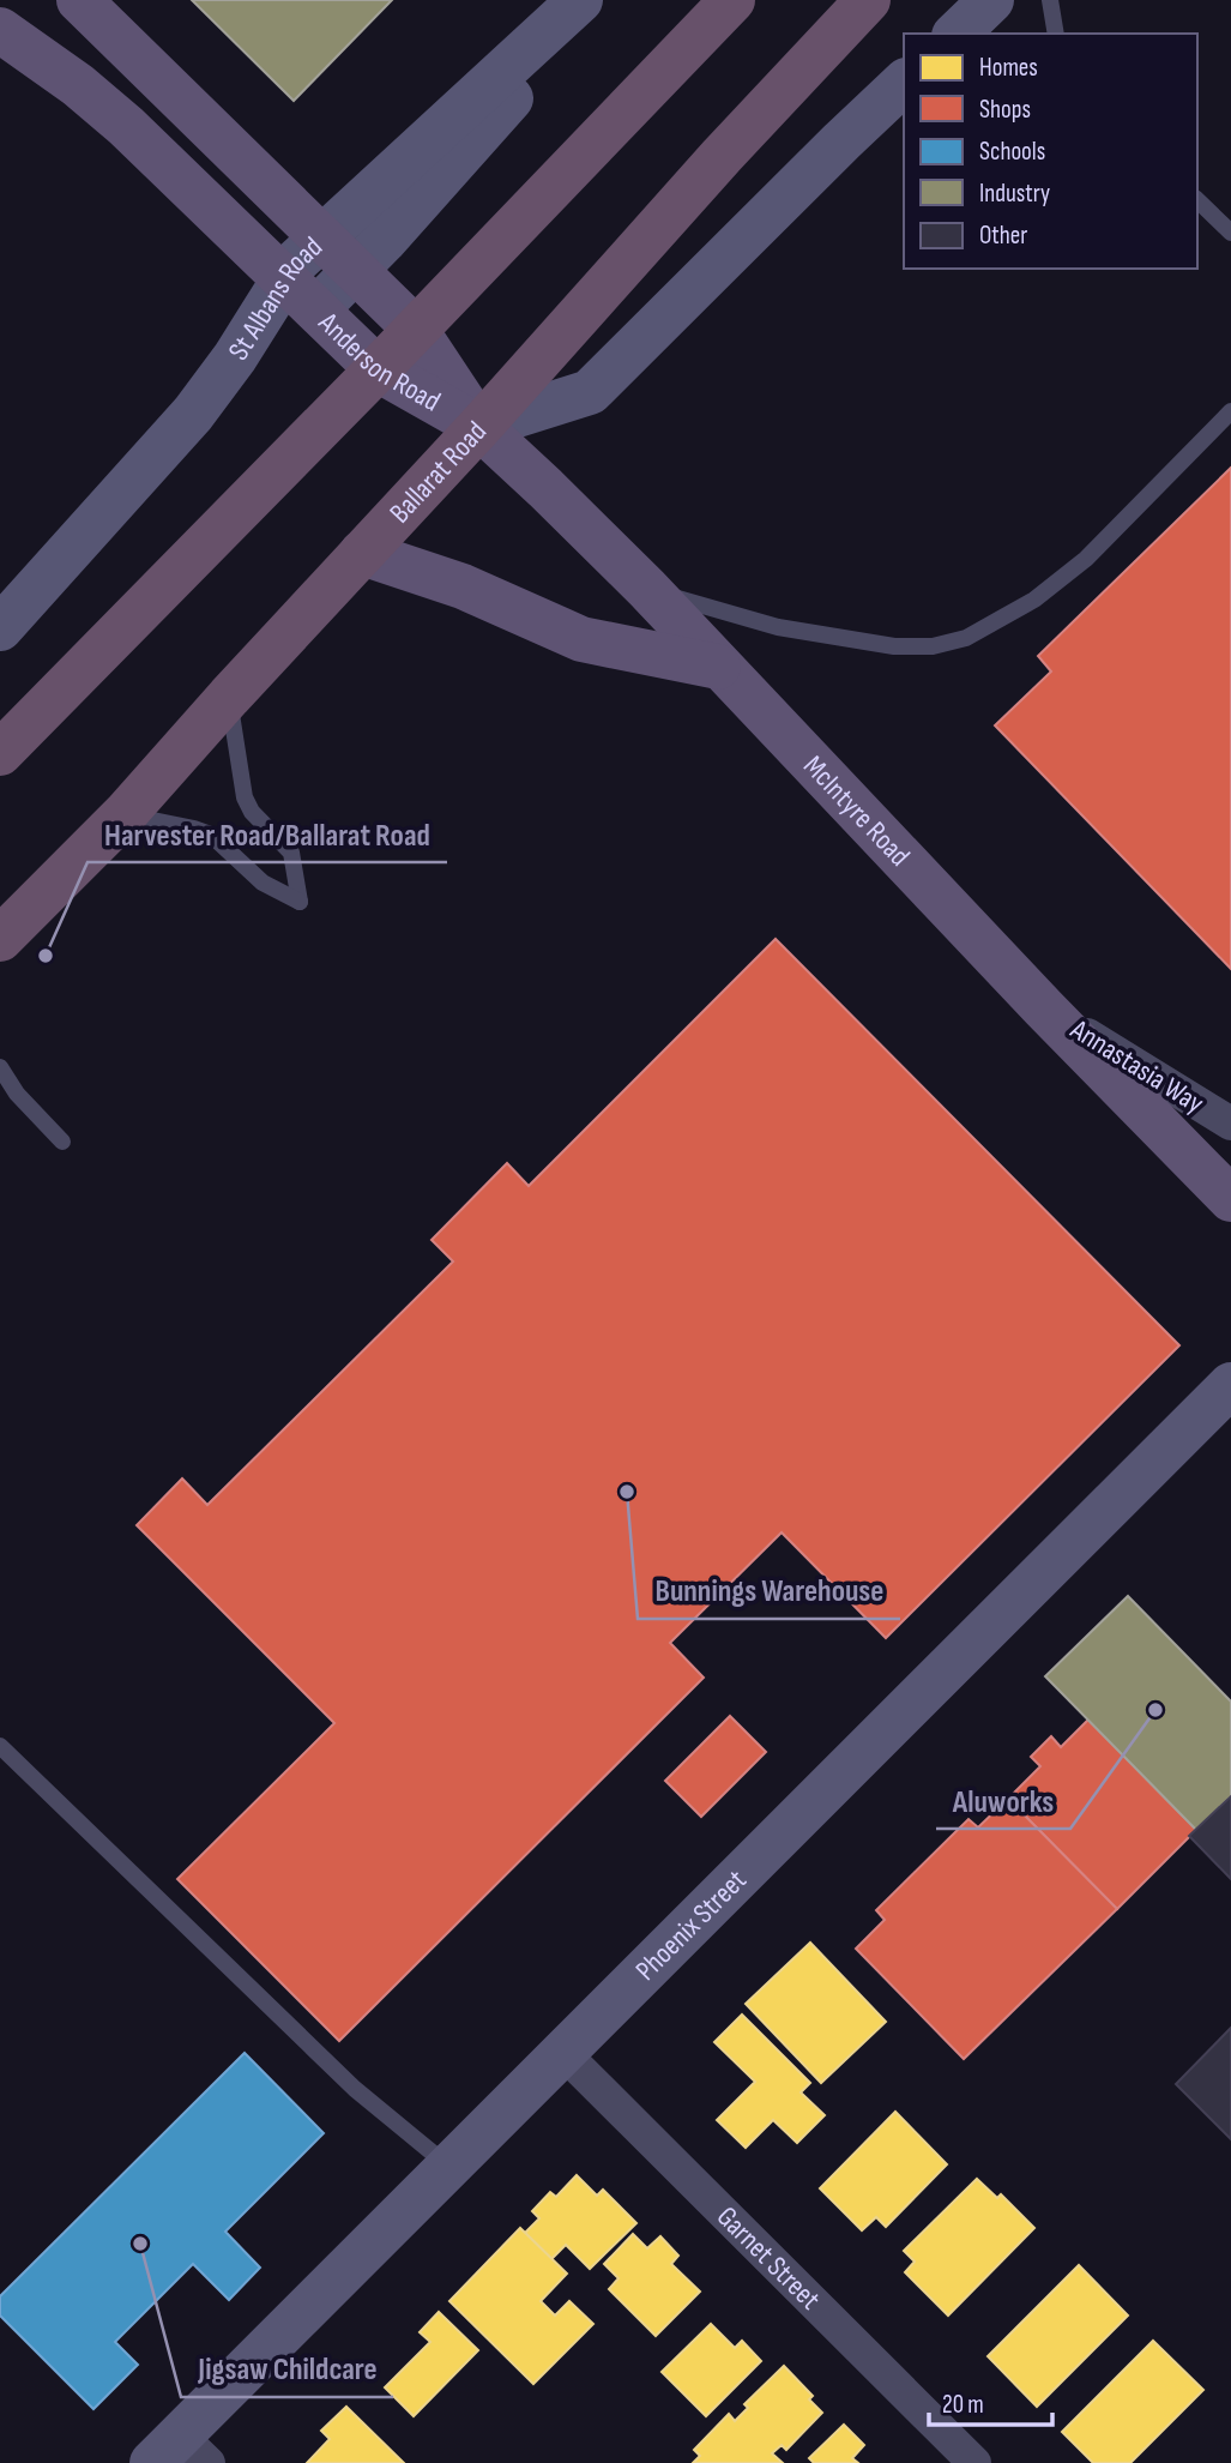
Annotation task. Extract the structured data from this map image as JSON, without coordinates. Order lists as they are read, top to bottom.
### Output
{
  "streets": {
    "highway": ["Ballarat Road"],
    "main road": [
      "St Albans Road",
      "Anderson Road",
      "McIntyre Road",
      "Phoenix Street"
    ],
    "street": ["Annastasia Way", "Garnet Street"]
  },
  "crossings": [
    ["St Albans Road", "Anderson Road"],
    ["Anderson Road", "Ballarat Road"],
    ["Anderson Road", "McIntyre Road"],
    ["Ballarat Road", "McIntyre Road"],
    ["McIntyre Road", "Annastasia Way"],
    ["Phoenix Street", "Garnet Street"]
  ],
  "places": [
    "Harvester Road/Ballarat Road",
    "Bunnings Warehouse",
    "Aluworks",
    "Jigsaw Childcare"
  ],
  "legend": [
    "Homes",
    "Shops",
    "Schools",
    "Industry",
    "Other"
  ],
  "scale_bar": "20 m"
}
